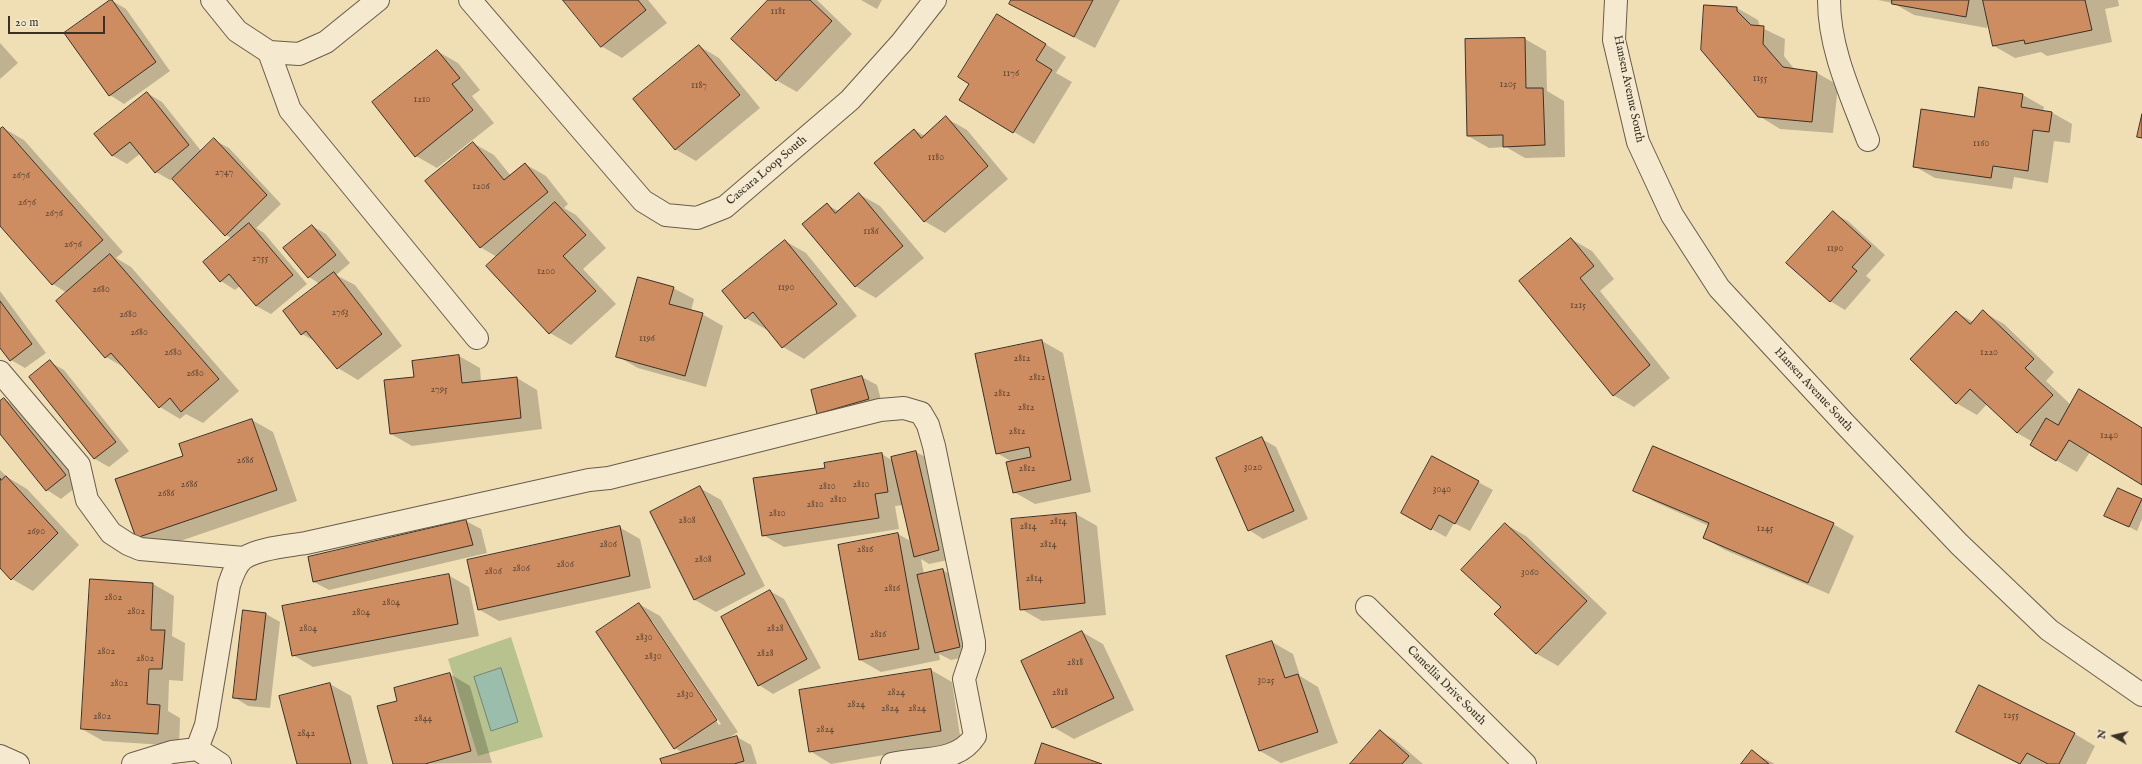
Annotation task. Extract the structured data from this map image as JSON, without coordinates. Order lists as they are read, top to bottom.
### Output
{
  "streets": {
    "street": ["Hansen Avenue South", "Cascara Loop South", "Camellia Drive South"]
  },
  "house_numbers": [
    "1181",
    "1176",
    "1155",
    "1205",
    "1187",
    "1210",
    "1160",
    "1180",
    "2747",
    "2676",
    "1206",
    "2676",
    "2676",
    "1186",
    "2676",
    "1190",
    "2755",
    "1200",
    "1190",
    "2680",
    "1215",
    "2763",
    "2680",
    "2680",
    "1196",
    "2680",
    "1220",
    "2812",
    "2680",
    "2812",
    "2795",
    "2812",
    "2812",
    "2812",
    "1240",
    "2686",
    "3020",
    "2812",
    "2686",
    "2810",
    "2810",
    "3040",
    "2686",
    "2810",
    "2810",
    "2810",
    "2808",
    "2814",
    "2814",
    "1245",
    "2690",
    "2806",
    "2814",
    "2816",
    "2808",
    "2806",
    "2806",
    "2806",
    "3060",
    "2814",
    "2816",
    "2802",
    "2804",
    "2802",
    "2804",
    "2804",
    "2828",
    "2816",
    "2830",
    "2802",
    "2828",
    "2830",
    "2802",
    "2818",
    "3025",
    "2802",
    "2824",
    "2818",
    "2830",
    "2824",
    "2824",
    "2824",
    "1255",
    "2802",
    "2844",
    "2824",
    "2842"
  ],
  "scale_bar": "20 m",
  "north": "left"
}
